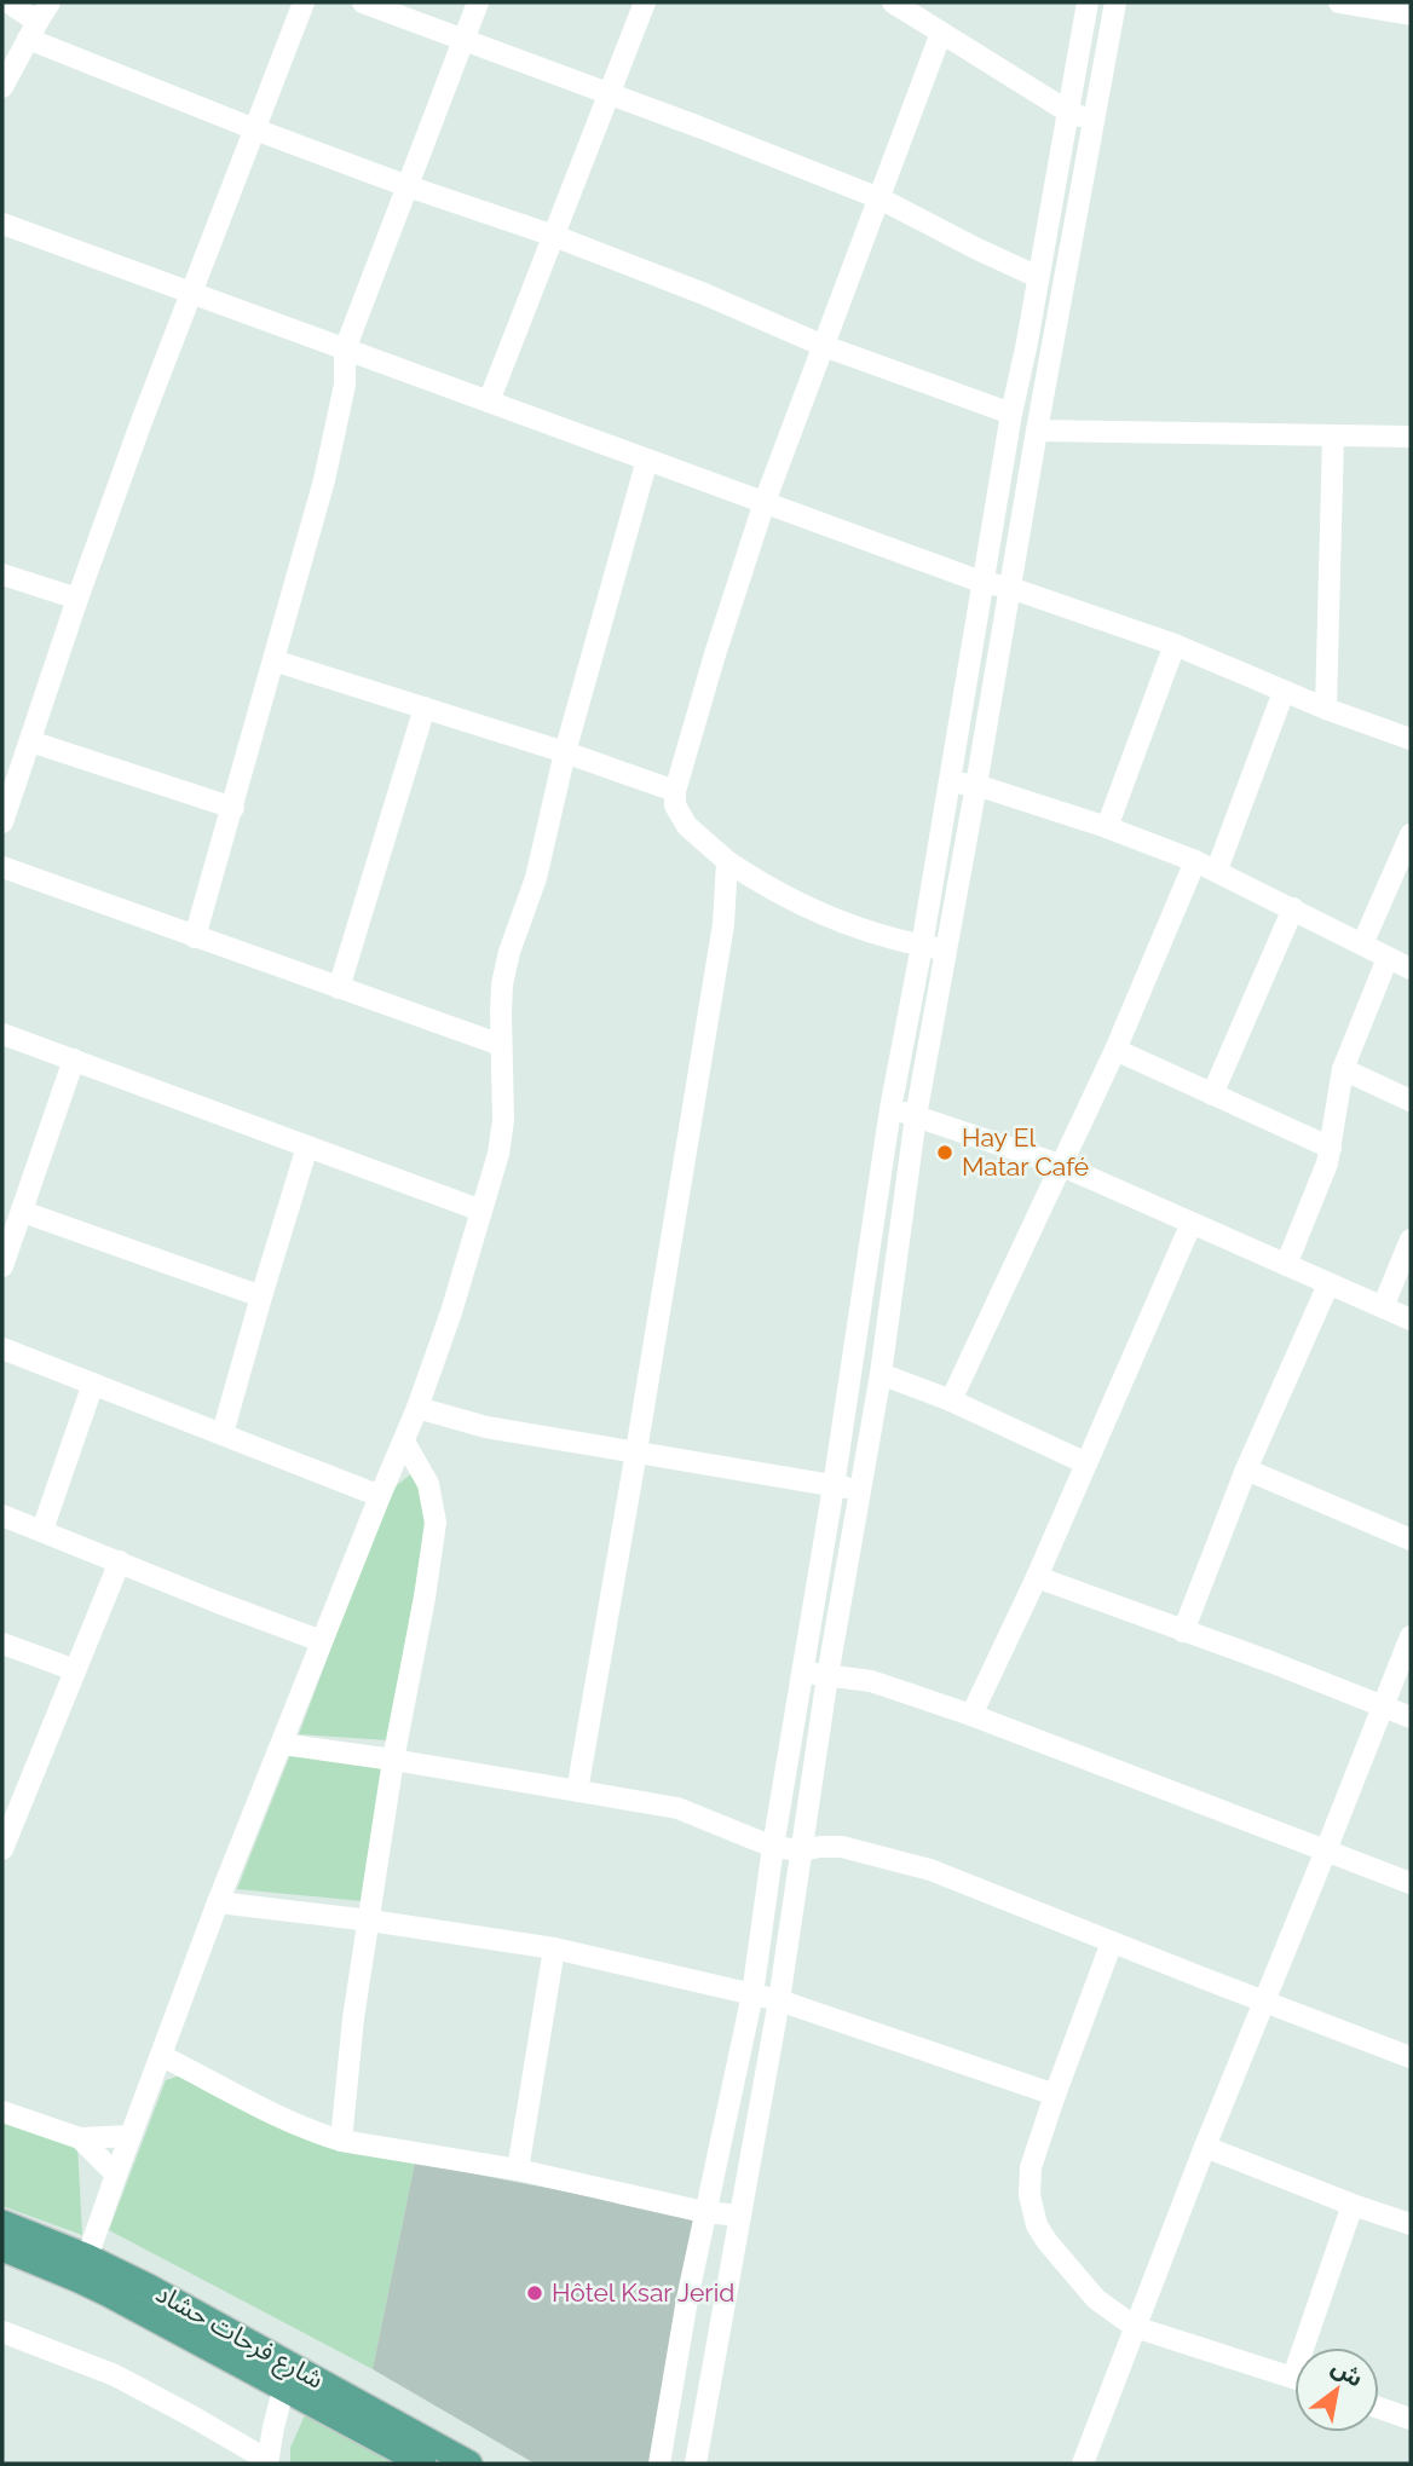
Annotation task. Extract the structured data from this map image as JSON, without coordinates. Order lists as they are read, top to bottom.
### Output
{
  "streets": {
    "main road": ["شارع فرحات حشاد"]
  },
  "places": ["Hay El Matar Café", "Hôtel Ksar Jerid"],
  "north": "top right"
}
